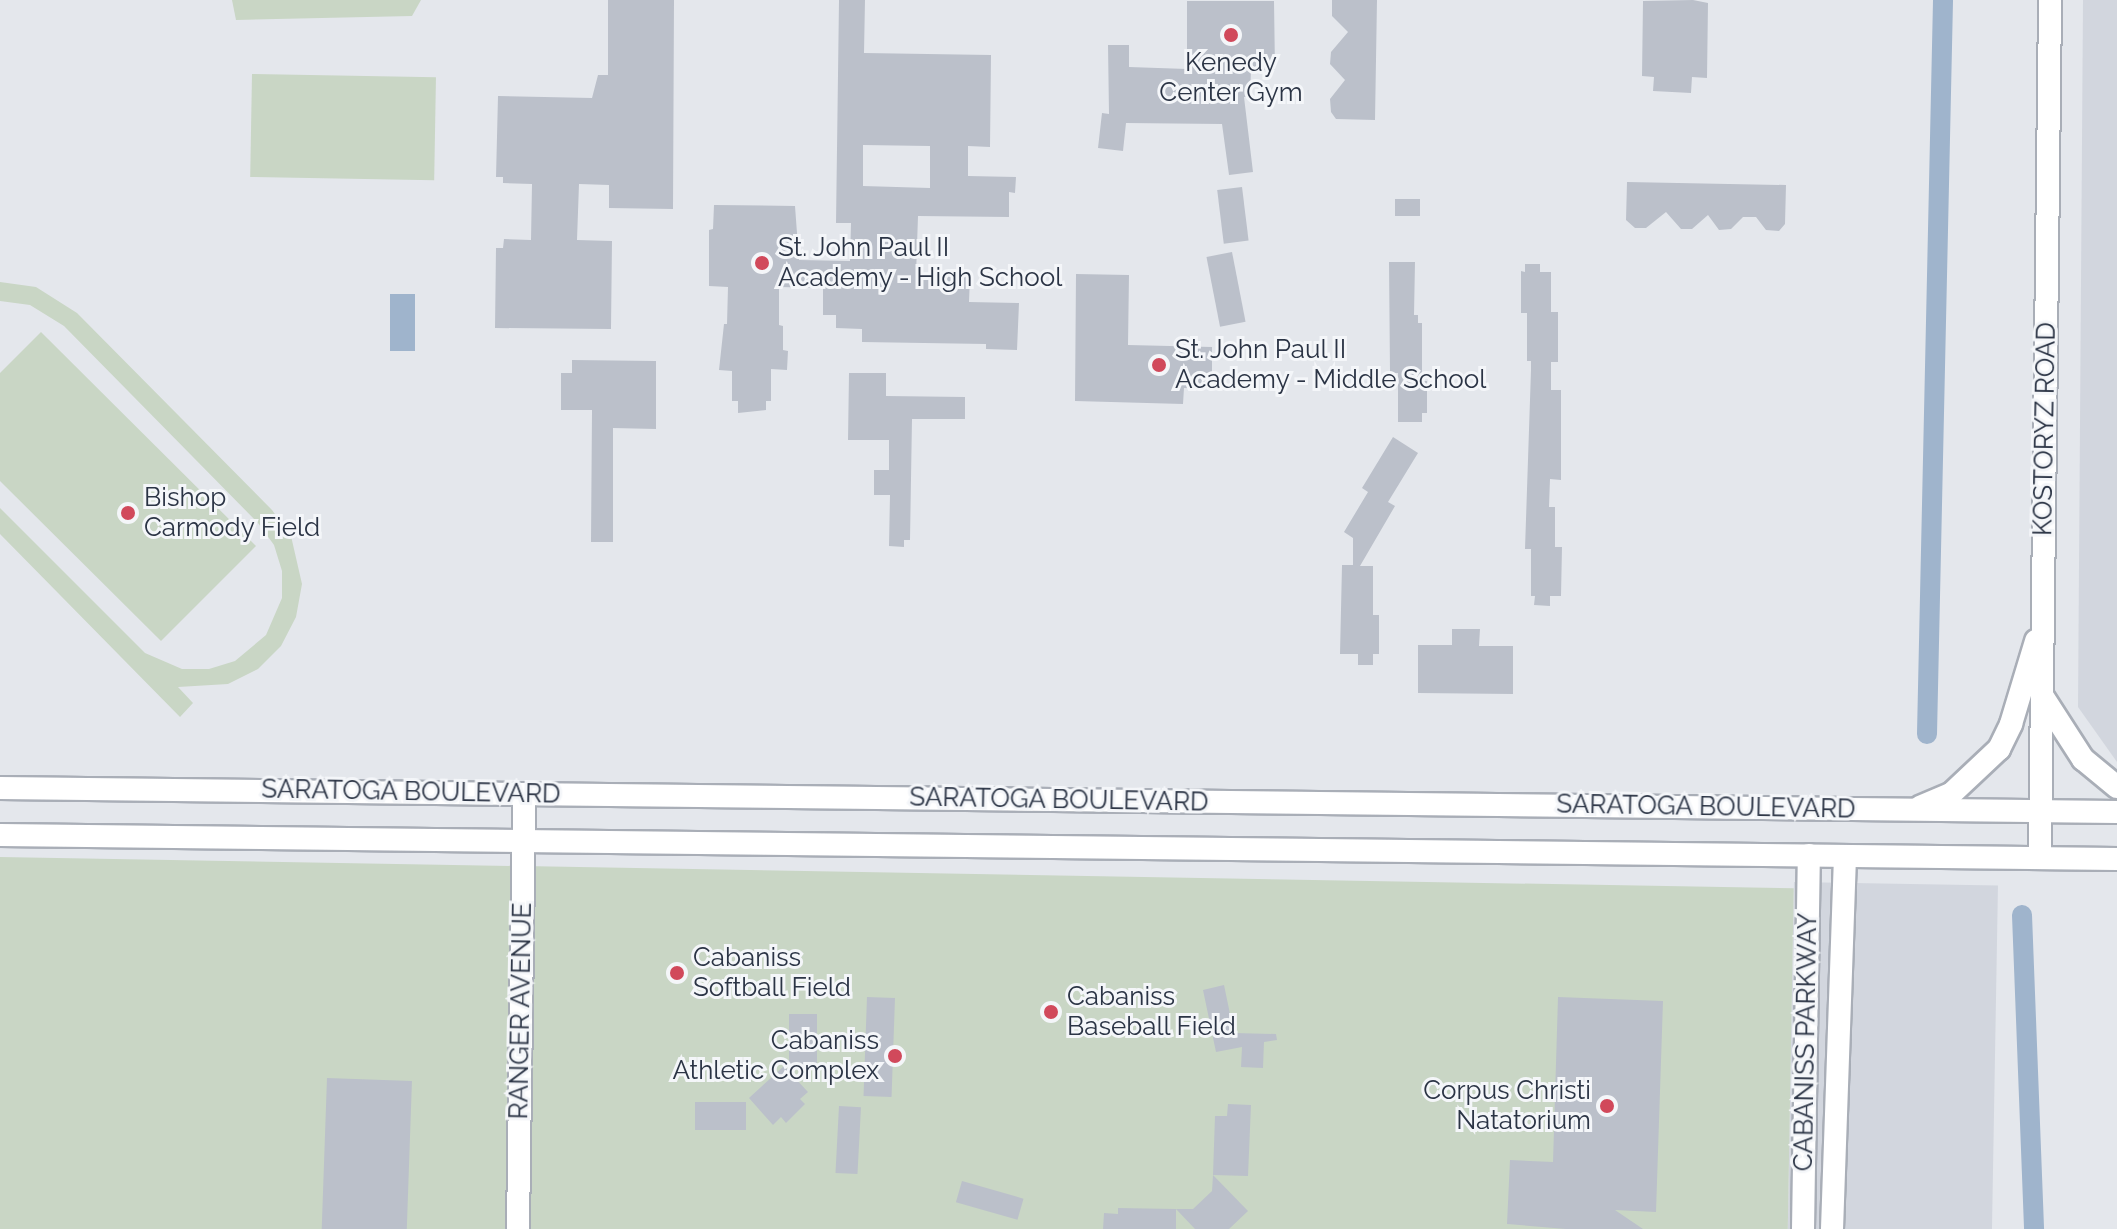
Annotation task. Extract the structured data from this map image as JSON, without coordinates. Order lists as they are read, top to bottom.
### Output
{
  "streets": {
    "main road": [
      "KOSTORYZ ROAD",
      "SARATOGA BOULEVARD",
      "RANGER AVENUE",
      "CABANISS PARKWAY"
    ]
  },
  "crossings": [
    ["KOSTORYZ ROAD", "SARATOGA BOULEVARD"],
    ["SARATOGA BOULEVARD", "RANGER AVENUE"],
    ["SARATOGA BOULEVARD", "CABANISS PARKWAY"]
  ],
  "places": [
    "Kenedy Center Gym",
    "St. John Paul II Academy - High School",
    "St. John Paul II Academy - Middle School",
    "Bishop Carmody Field",
    "Cabaniss Softball Field",
    "Cabaniss Baseball Field",
    "Cabaniss Athletic Complex",
    "Corpus Christi Natatorium"
  ]
}
